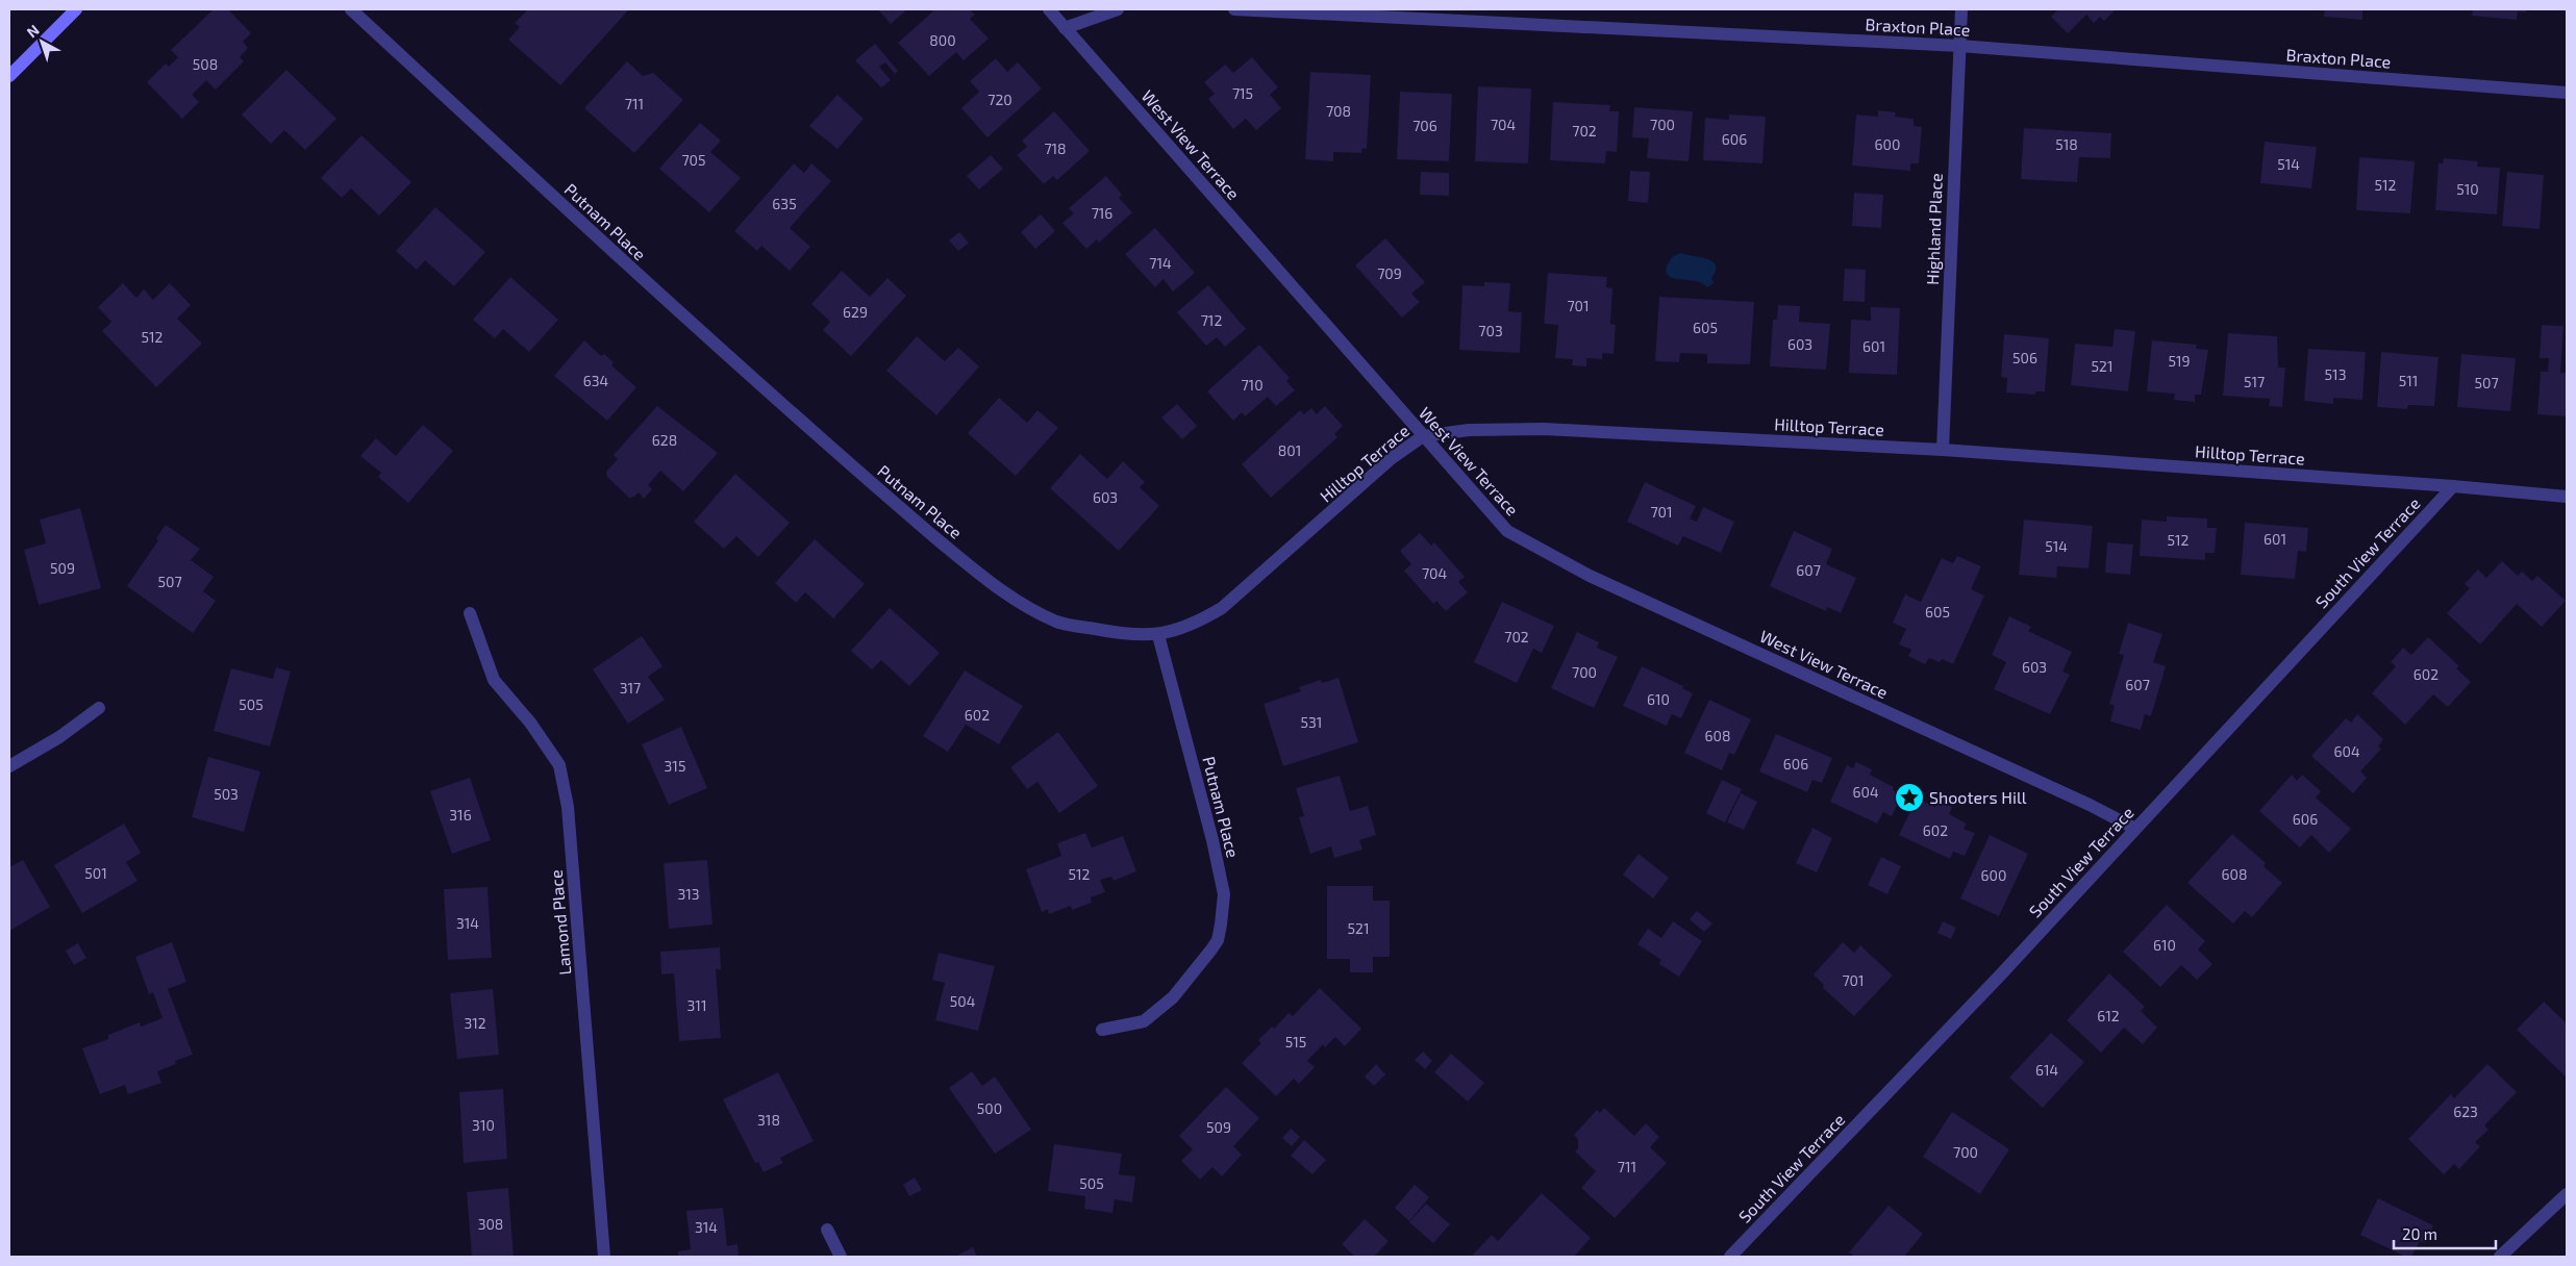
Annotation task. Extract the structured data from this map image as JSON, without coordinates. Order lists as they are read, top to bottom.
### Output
{
  "streets": {
    "street": [
      "Braxton Place",
      "West View Terrace",
      "Putnam Place",
      "Highland Place",
      "Hilltop Terrace",
      "South View Terrace",
      "Lamond Place"
    ]
  },
  "crossings": [
    ["Braxton Place", "Highland Place"],
    ["West View Terrace", "Hilltop Terrace"],
    ["West View Terrace", "South View Terrace"],
    ["Putnam Place", "Hilltop Terrace"],
    ["Highland Place", "Hilltop Terrace"],
    ["Hilltop Terrace", "South View Terrace"]
  ],
  "places": {
    "place": ["Shooters Hill"]
  },
  "house_numbers": [
    "800",
    "508",
    "715",
    "720",
    "711",
    "708",
    "704",
    "700",
    "706",
    "702",
    "606",
    "600",
    "518",
    "718",
    "705",
    "514",
    "512",
    "510",
    "635",
    "716",
    "714",
    "709",
    "701",
    "629",
    "712",
    "605",
    "703",
    "512",
    "603",
    "601",
    "506",
    "519",
    "521",
    "513",
    "634",
    "511",
    "517",
    "507",
    "710",
    "628",
    "801",
    "603",
    "701",
    "601",
    "512",
    "514",
    "509",
    "607",
    "704",
    "507",
    "605",
    "702",
    "603",
    "700",
    "602",
    "607",
    "317",
    "610",
    "505",
    "602",
    "531",
    "608",
    "604",
    "606",
    "315",
    "604",
    "503",
    "316",
    "606",
    "602",
    "501",
    "512",
    "608",
    "600",
    "313",
    "314",
    "521",
    "610",
    "701",
    "504",
    "311",
    "612",
    "312",
    "515",
    "614",
    "500",
    "623",
    "318",
    "310",
    "509",
    "700",
    "711",
    "505",
    "308",
    "314"
  ],
  "scale_bar": "20 m",
  "north": "top left"
}
